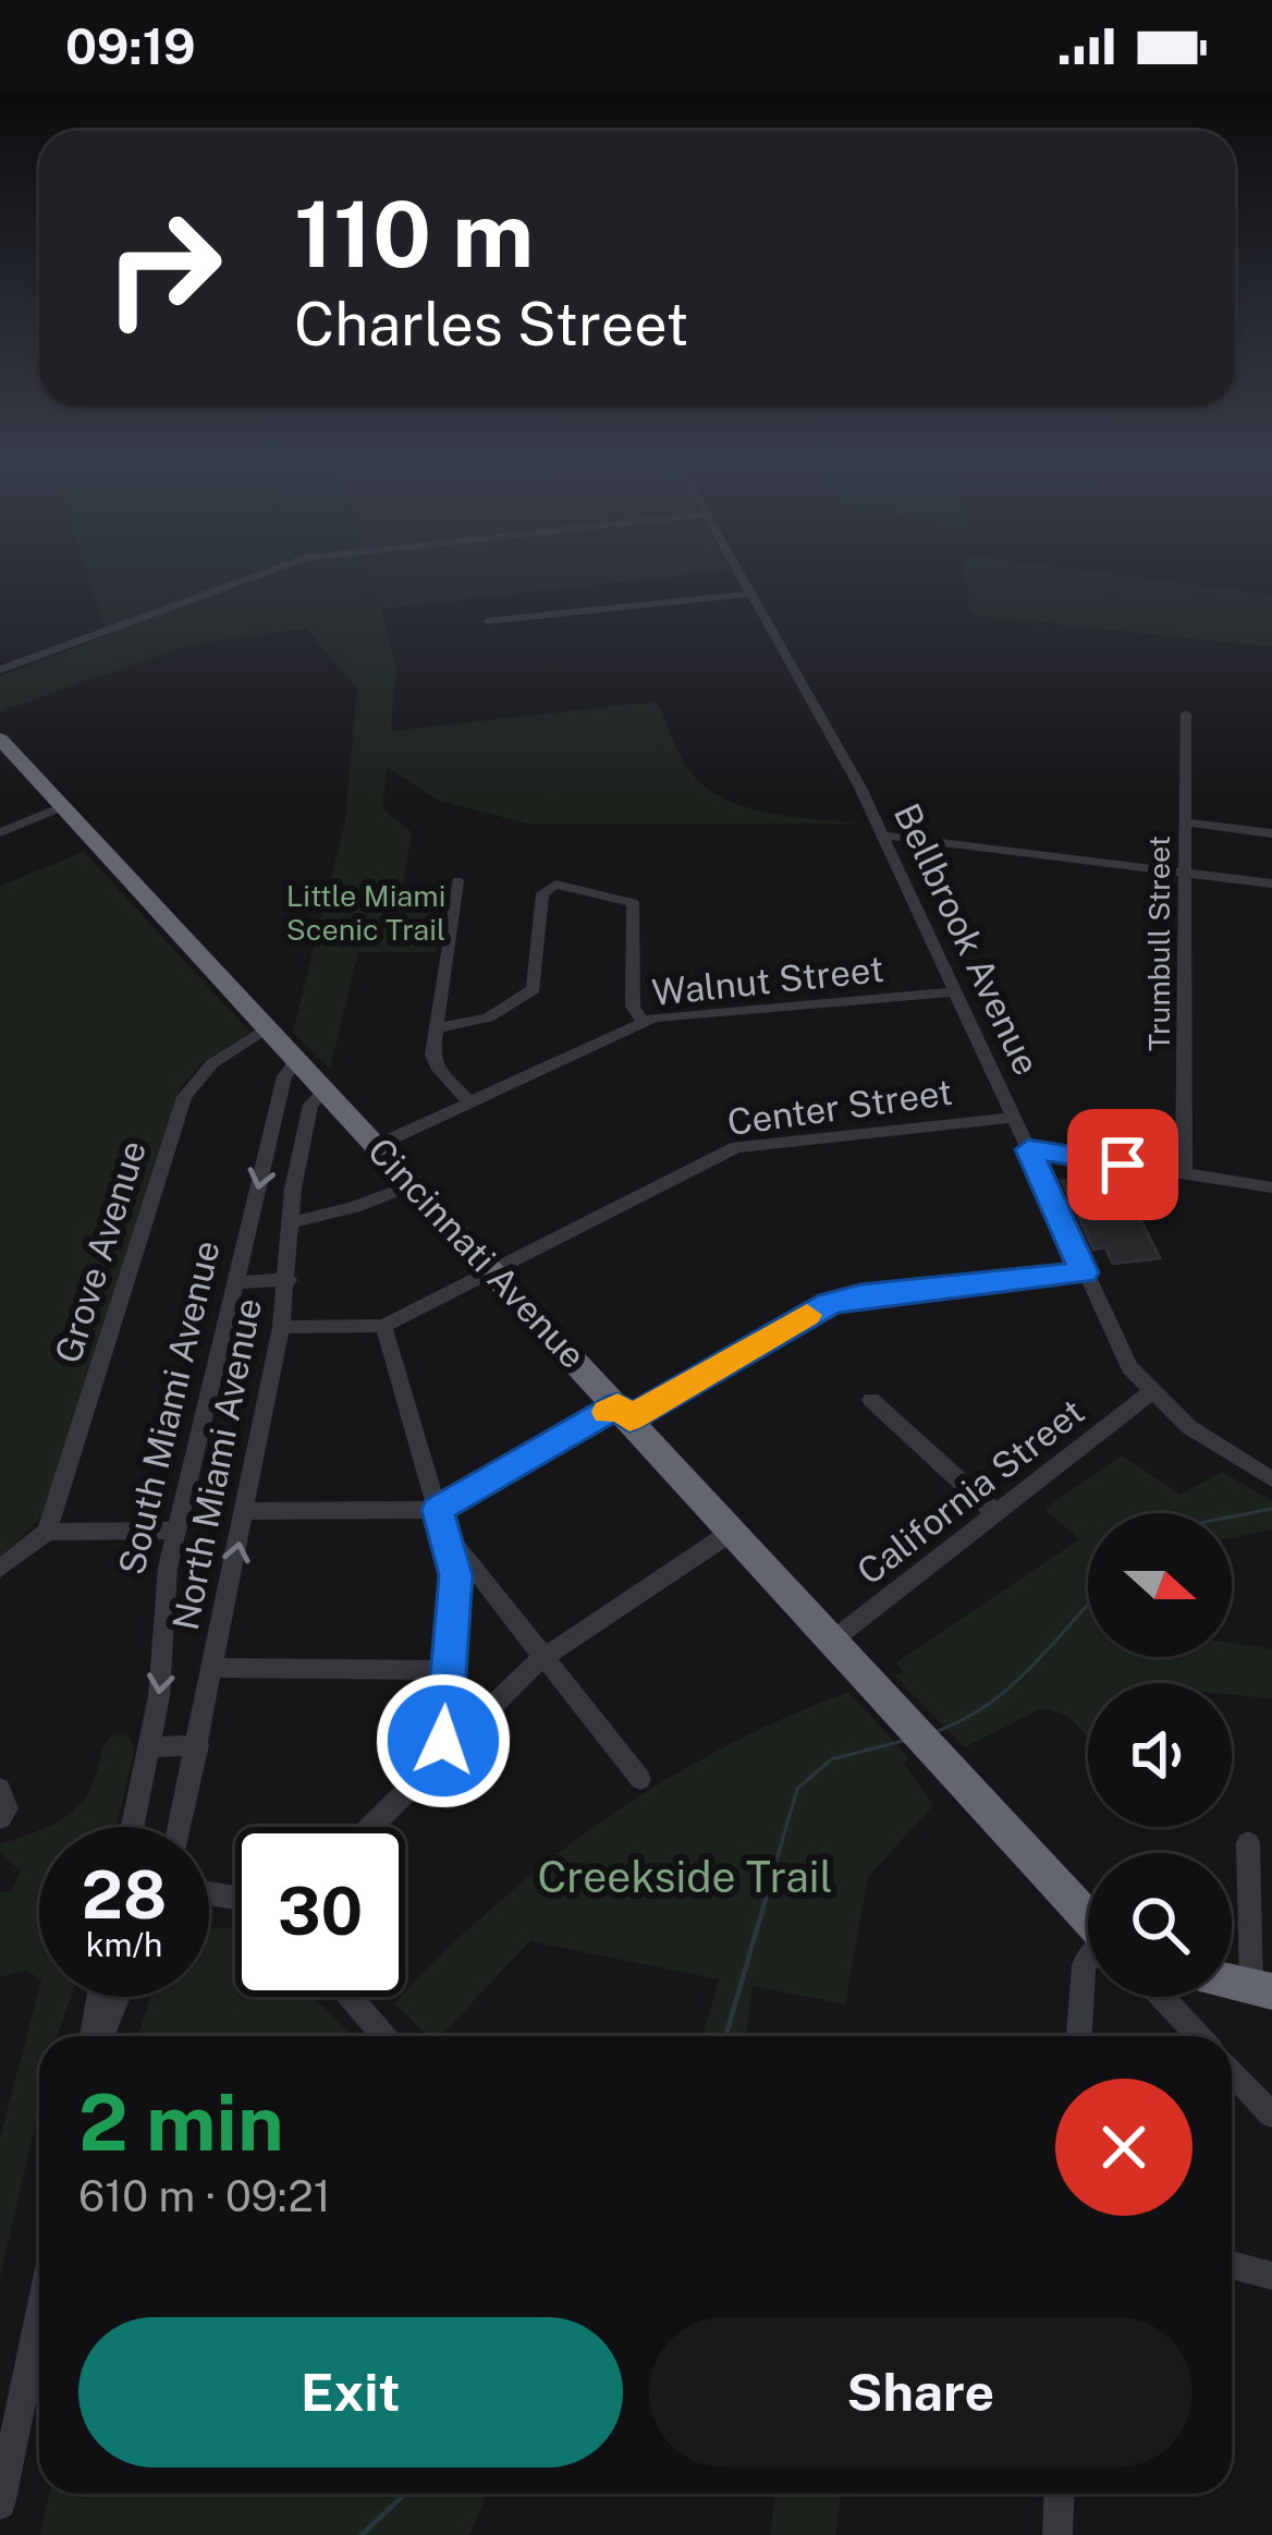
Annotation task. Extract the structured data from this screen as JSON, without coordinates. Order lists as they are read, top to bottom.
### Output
{
  "streets": {
    "highway": ["Cincinnati Avenue"],
    "street": [
      "Bellbrook Avenue",
      "Trumbull Street",
      "Walnut Street",
      "Center Street",
      "Grove Avenue",
      "South Miami Avenue",
      "North Miami Avenue",
      "California Street"
    ]
  },
  "crossings": [
    ["Bellbrook Avenue", "Walnut Street"],
    ["Bellbrook Avenue", "Center Street"],
    ["Bellbrook Avenue", "California Street"],
    ["Walnut Street", "Cincinnati Avenue"],
    ["Center Street", "Cincinnati Avenue"],
    ["Grove Avenue", "Cincinnati Avenue"],
    ["Cincinnati Avenue", "South Miami Avenue"],
    ["Cincinnati Avenue", "North Miami Avenue"],
    ["Cincinnati Avenue", "California Street"]
  ],
  "one_way": ["South Miami Avenue"],
  "parks": ["Little Miami Scenic Trail", "Creekside Trail"],
  "north": "right",
  "page": {
    "status": "09:19",
    "turn": ["110 m", "Charles Street"],
    "speed": "28 km/h",
    "limit": "30",
    "heading": ["2 min", "610 m · 09:21"],
    "buttons": ["Exit", "Share"]
  }
}
